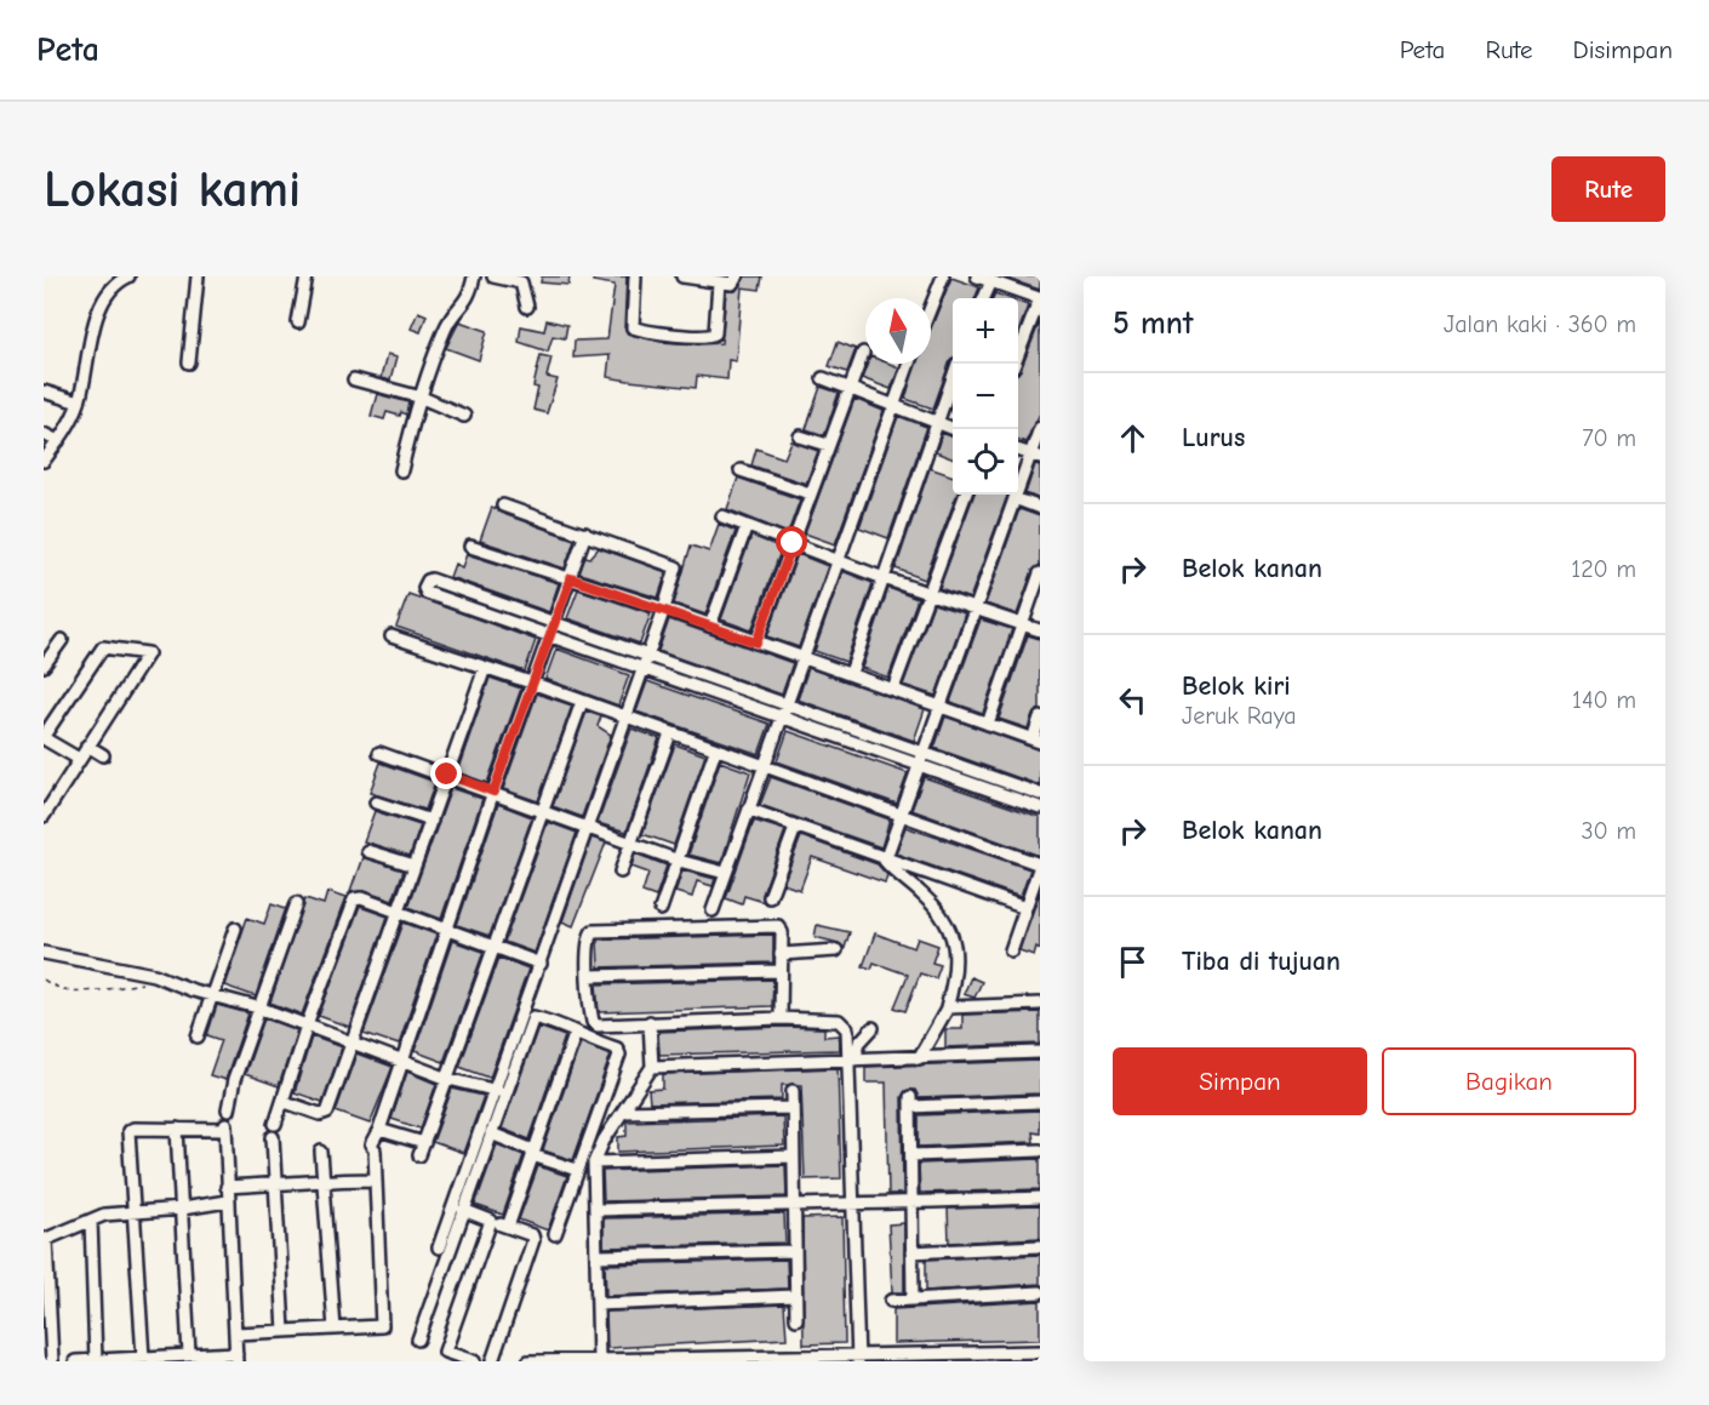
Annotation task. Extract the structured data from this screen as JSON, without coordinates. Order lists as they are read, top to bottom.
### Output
{
  "north": "top",
  "page": {
    "header": "Peta",
    "nav": ["Peta", "Rute", "Disimpan"],
    "buttons": [
      "Rute",
      ["Simpan", "Bagikan"]
    ],
    "title": "Lokasi kami",
    "heading": ["5 mnt", "Jalan kaki · 360 m"],
    "map_buttons": ["+", "−"],
    "list": [
      ["Lurus", "70 m"],
      ["Belok kanan", "120 m"],
      ["Belok kiri", "Jeruk Raya", "140 m"],
      ["Belok kanan", "30 m"],
      "Tiba di tujuan"
    ]
  }
}
